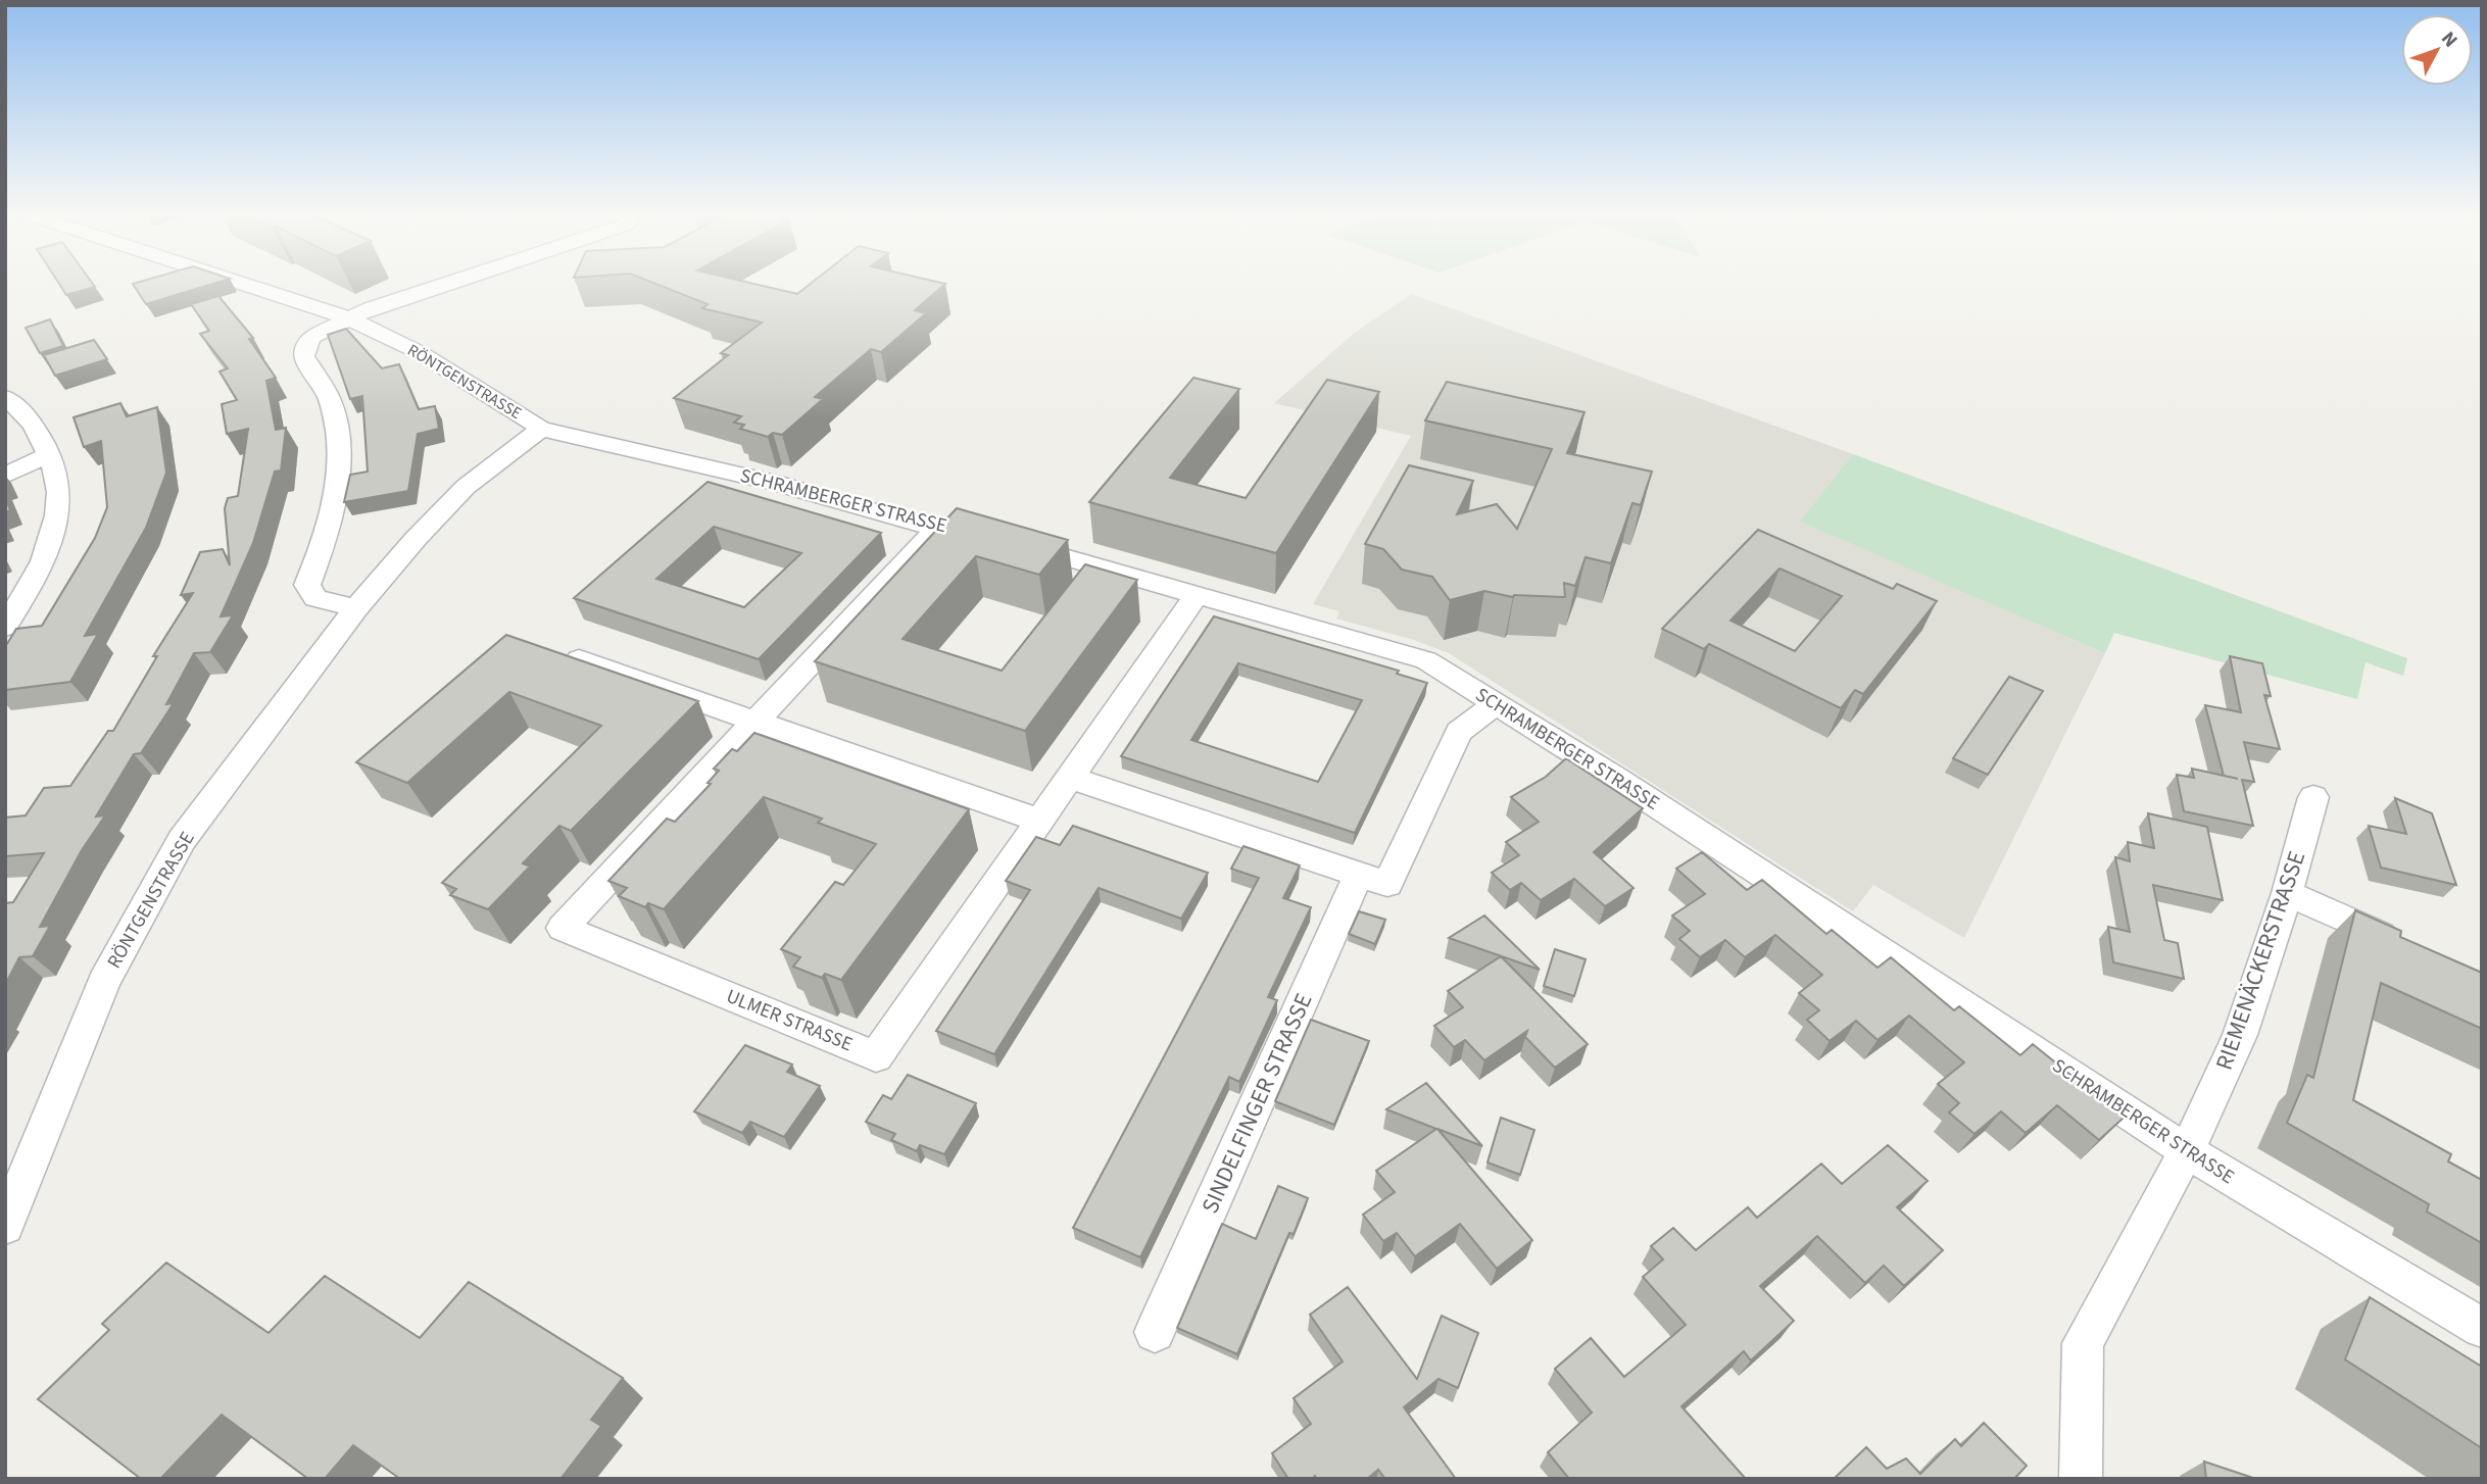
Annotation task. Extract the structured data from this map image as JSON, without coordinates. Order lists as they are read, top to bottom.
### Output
{
  "streets": {
    "street": [
      "RÖNTGENSTRASSE",
      "SCHRAMBERGER STRASSE",
      "RIEMENÄCKERSTRASSE",
      "ULMER STRASSE",
      "SINDELFINGER STRASSE"
    ]
  },
  "crossings": [
    ["RÖNTGENSTRASSE", "SCHRAMBERGER STRASSE"],
    ["SCHRAMBERGER STRASSE", "RIEMENÄCKERSTRASSE"],
    ["SCHRAMBERGER STRASSE", "ULMER STRASSE"]
  ],
  "north": "top right"
}
